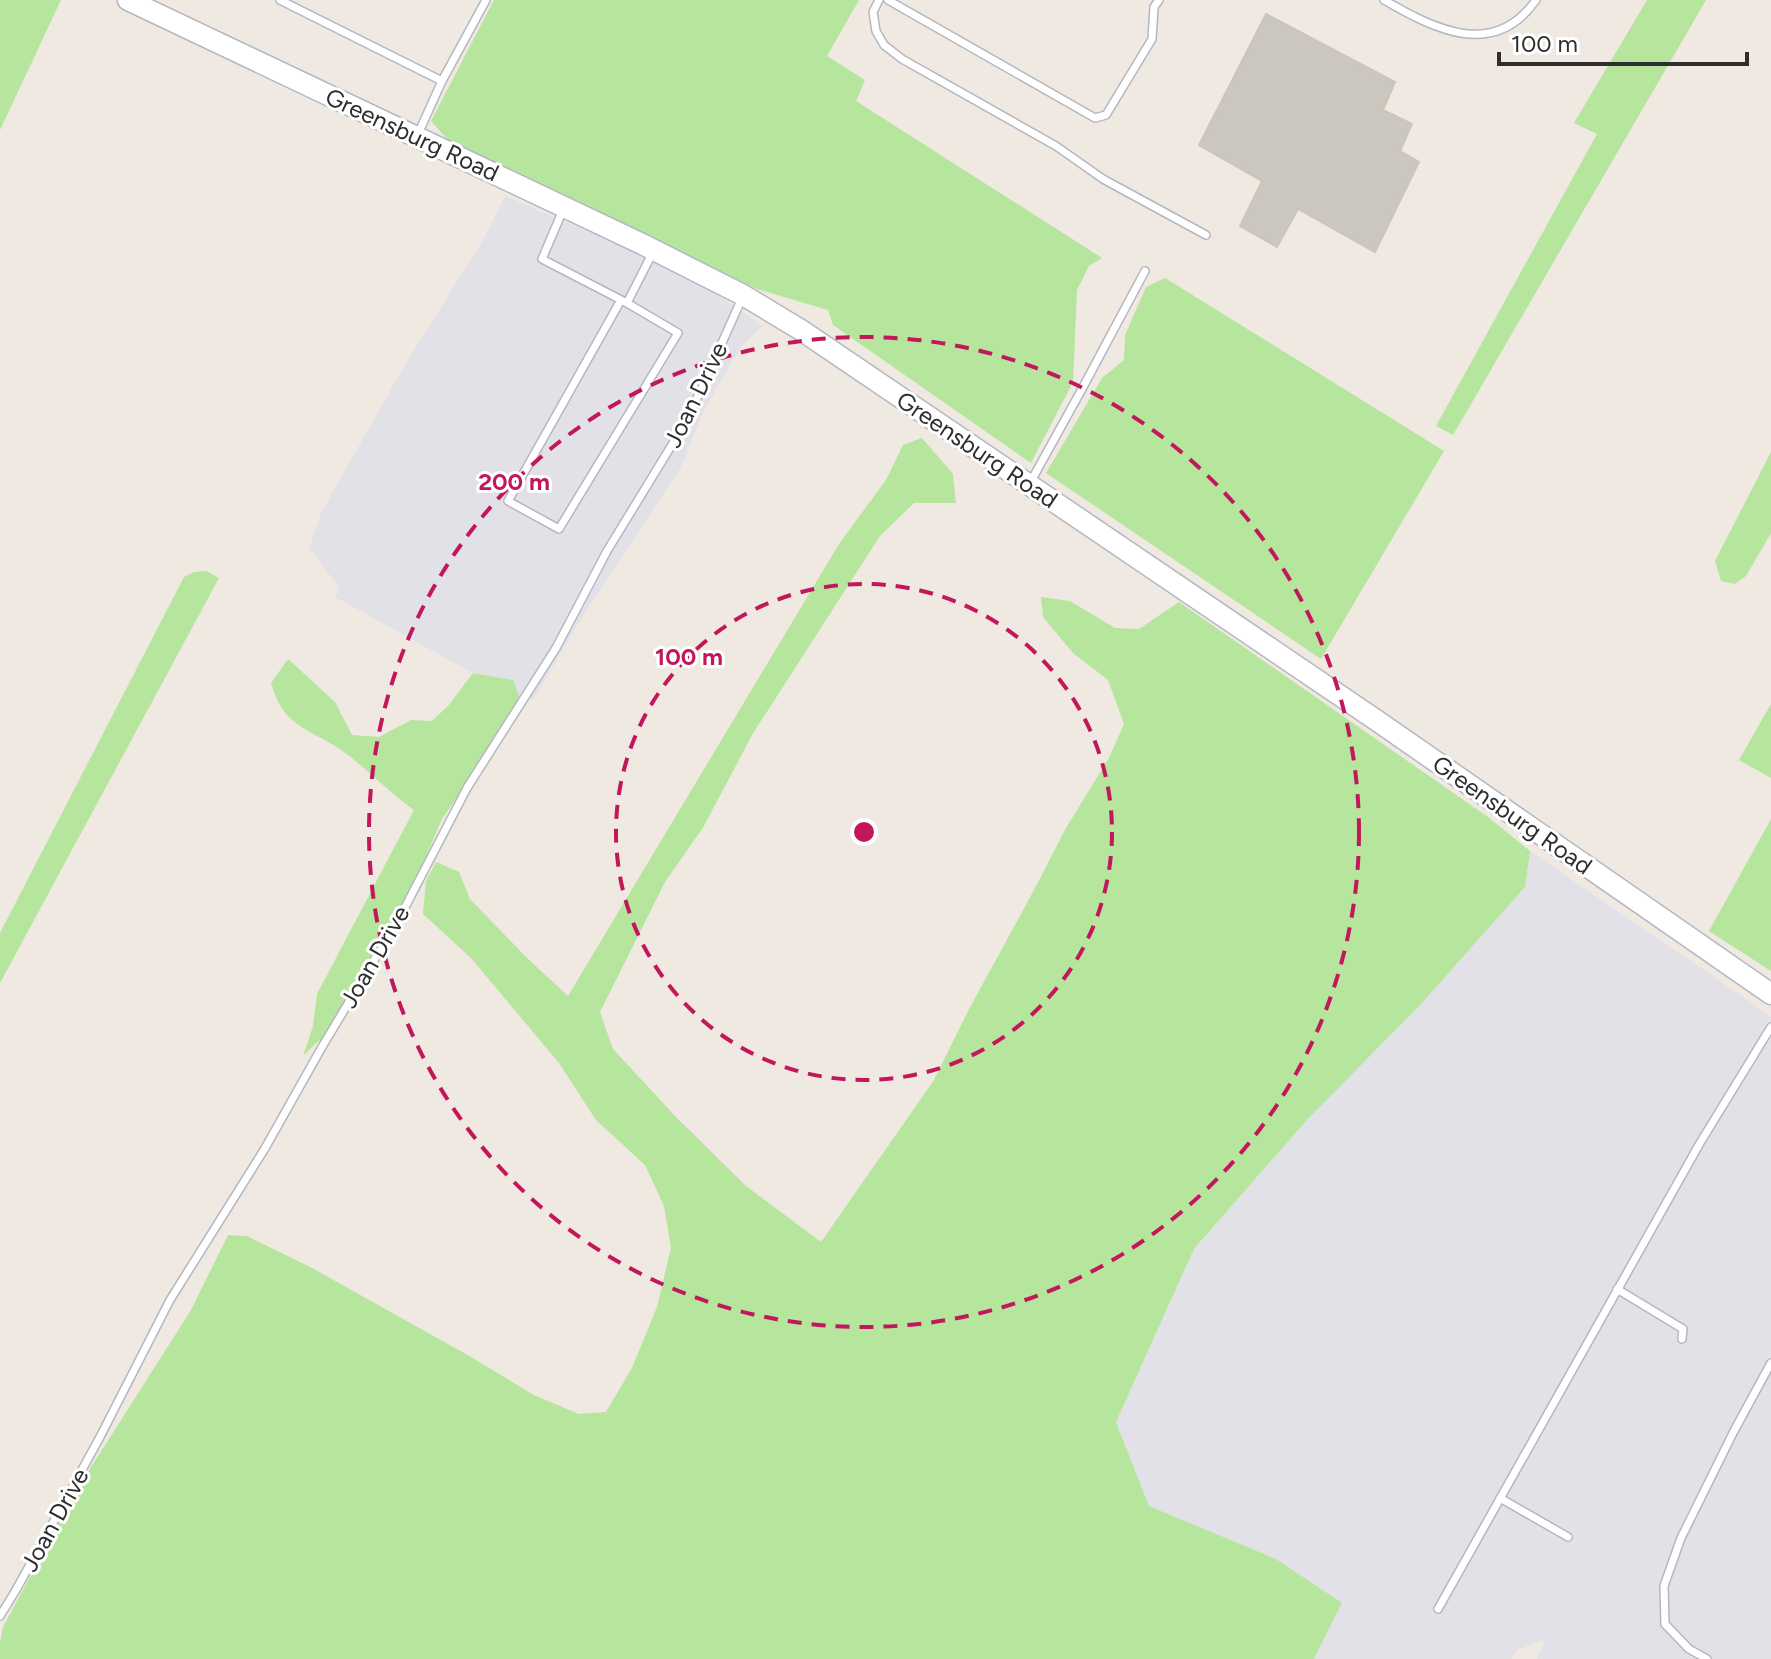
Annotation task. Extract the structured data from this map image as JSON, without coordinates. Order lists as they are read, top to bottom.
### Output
{
  "streets": {
    "main road": ["Greensburg Road"],
    "lane": ["Joan Drive"]
  },
  "crossings": [
    ["Greensburg Road", "Joan Drive"]
  ],
  "scale_bar": "100 m",
  "rings": ["200 m", "100 m"]
}
